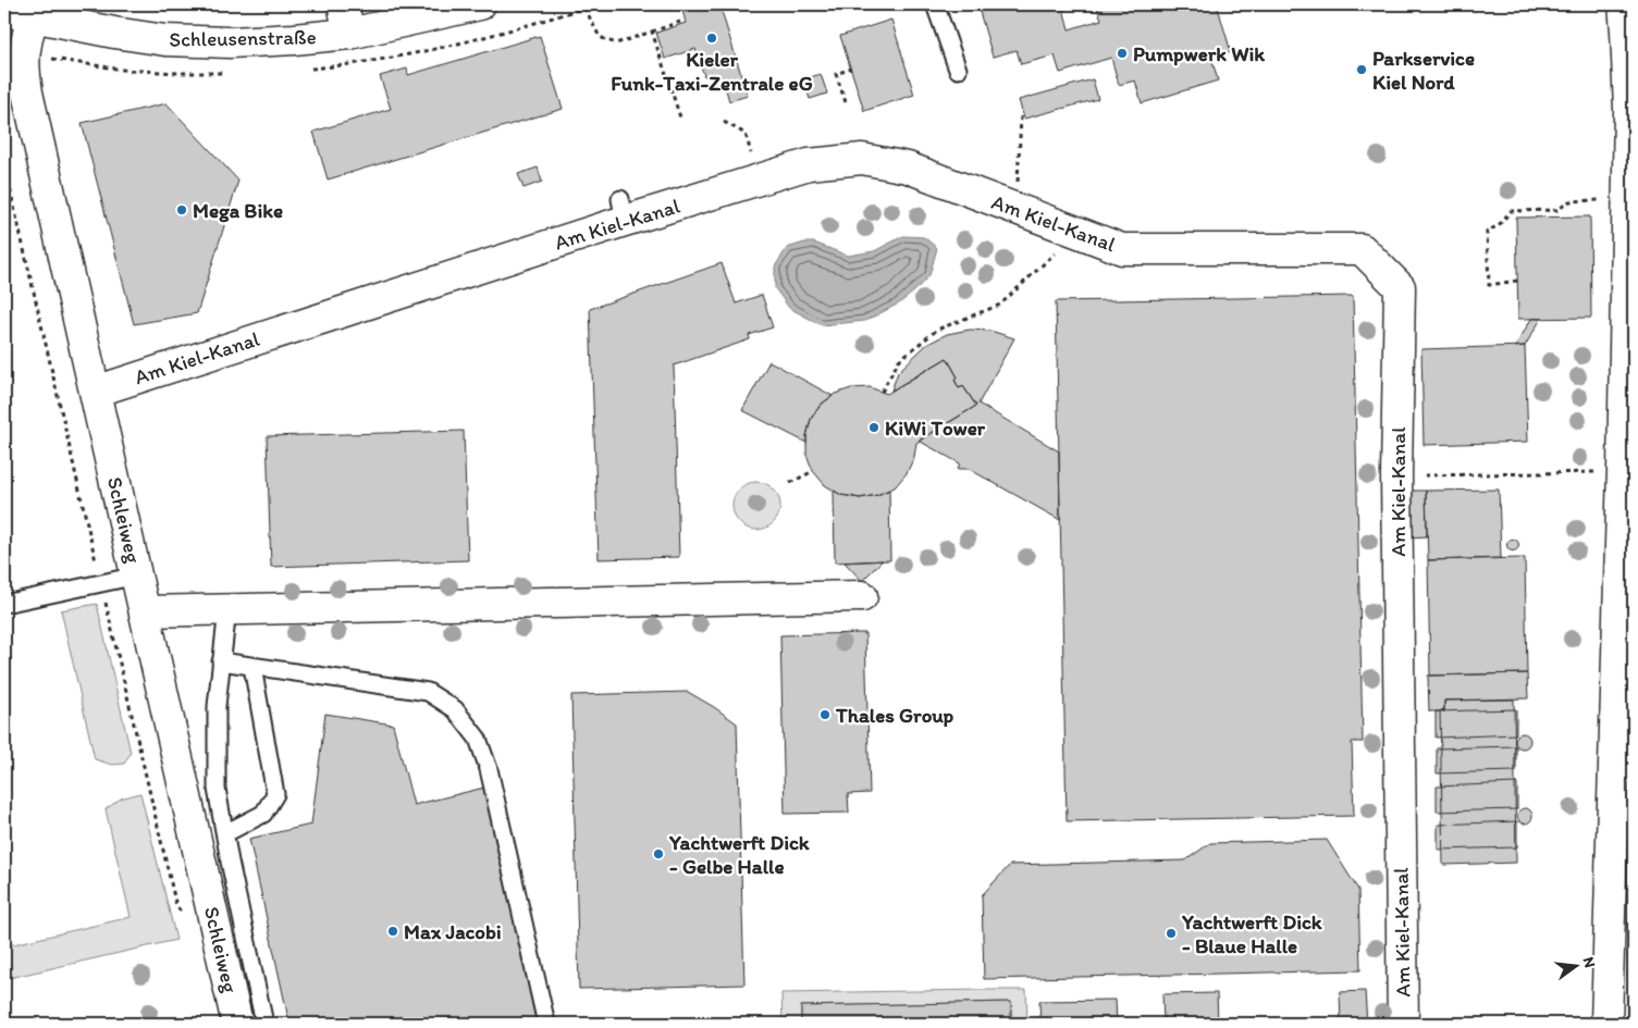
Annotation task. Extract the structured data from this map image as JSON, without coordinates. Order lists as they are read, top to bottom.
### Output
{
  "streets": {
    "street": ["Schleusenstraße", "Am Kiel-Kanal", "Schleiweg"]
  },
  "crossings": [
    ["Schleusenstraße", "Schleiweg"],
    ["Am Kiel-Kanal", "Schleiweg"]
  ],
  "places": [
    "Kieler Funk-Taxi-Zentrale eG",
    "Pumpwerk Wik",
    "Parkservice Kiel Nord",
    "Mega Bike",
    "KiWi Tower",
    "Thales Group",
    "Yachtwerft Dick - Gelbe Halle",
    "Max Jacobi",
    "Yachtwerft Dick - Blaue Halle"
  ],
  "north": "right"
}
